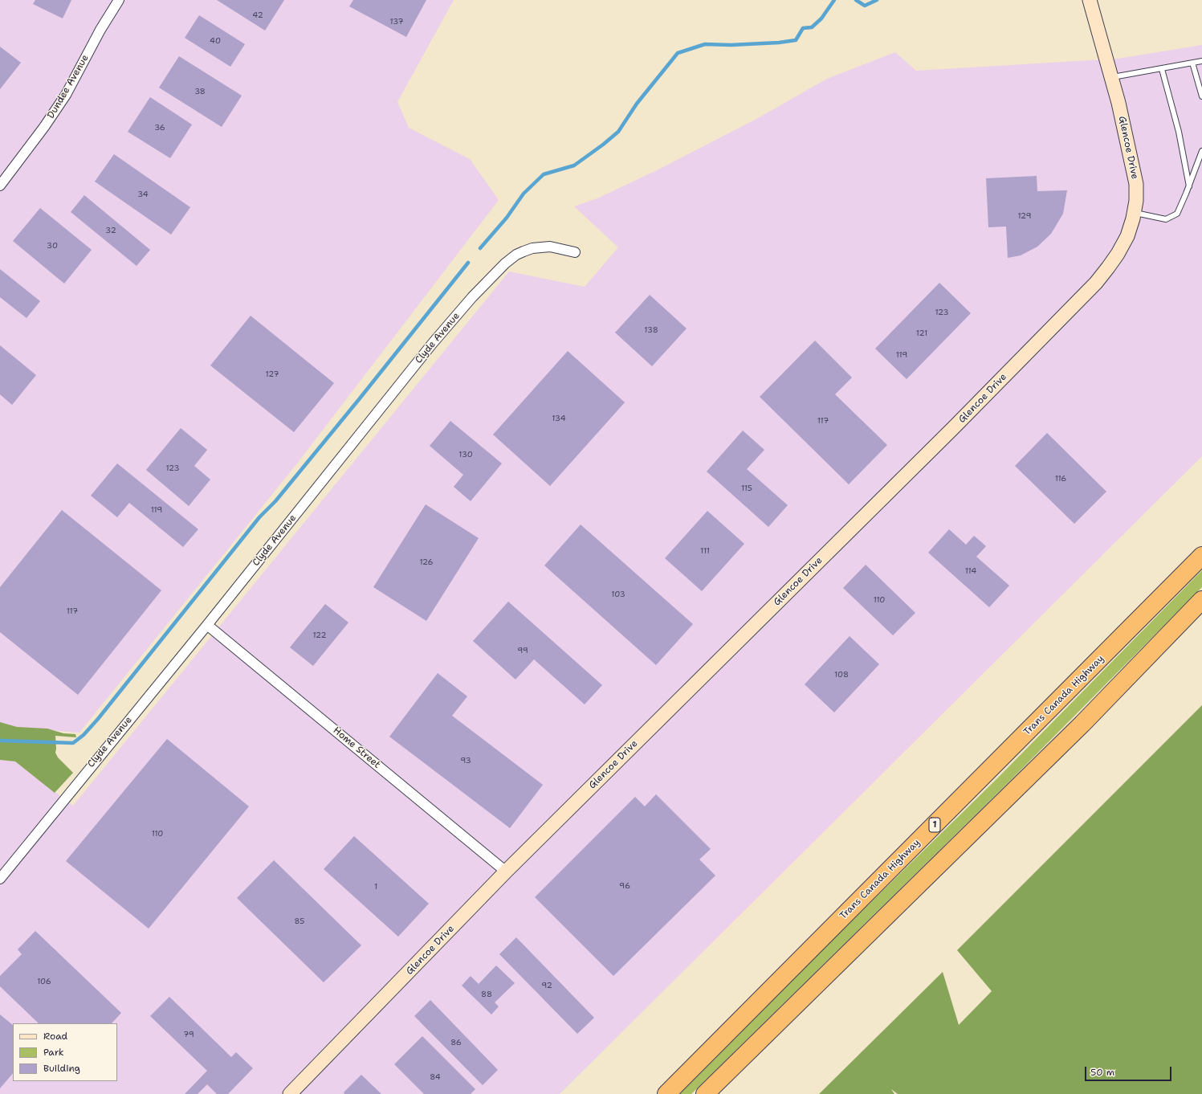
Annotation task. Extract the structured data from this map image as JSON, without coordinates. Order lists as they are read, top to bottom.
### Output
{
  "streets": {
    "highway": ["Trans Canada Highway", "1"],
    "street": [
      "Dundee Avenue",
      "Glencoe Drive",
      "Clyde Avenue",
      "Home Street"
    ]
  },
  "crossings": [
    ["Glencoe Drive", "Home Street"],
    ["Clyde Avenue", "Home Street"]
  ],
  "house_numbers": [
    "42",
    "137",
    "40",
    "38",
    "36",
    "34",
    "129",
    "32",
    "30",
    "123",
    "138",
    "121",
    "119",
    "127",
    "134",
    "117",
    "130",
    "123",
    "116",
    "115",
    "119",
    "111",
    "126",
    "114",
    "103",
    "110",
    "117",
    "122",
    "99",
    "108",
    "93",
    "110",
    "96",
    "1",
    "85",
    "106",
    "92",
    "88",
    "79",
    "86",
    "84"
  ],
  "legend": ["Road", "Park", "Building"],
  "scale_bar": "50 m"
}
